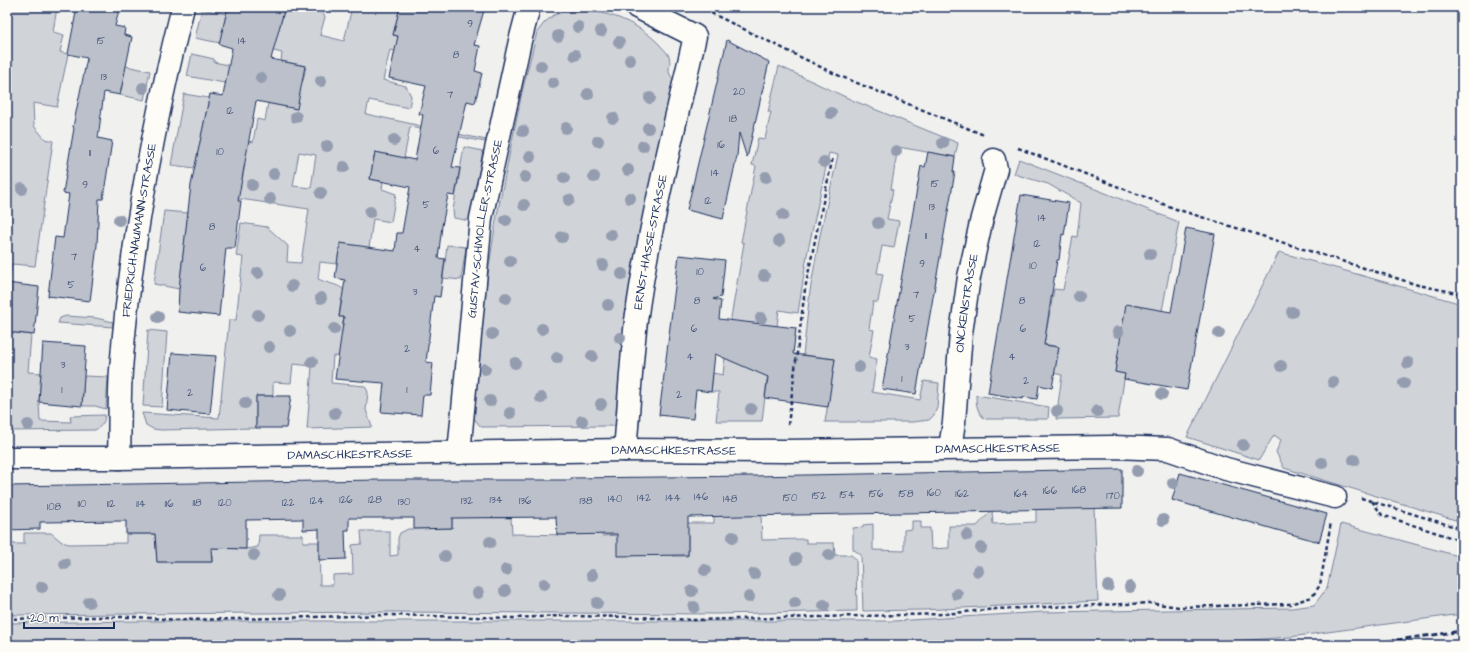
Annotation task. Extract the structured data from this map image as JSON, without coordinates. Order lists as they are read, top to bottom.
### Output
{
  "streets": {
    "street": [
      "GUSTAV-SCHMOLLER-STRASSE",
      "FRIEDRICH-NAUMANN-STRASSE",
      "ERNST-HASSE-STRASSE",
      "ONCKENSTRASSE",
      "DAMASCHKESTRASSE"
    ]
  },
  "crossings": [
    ["GUSTAV-SCHMOLLER-STRASSE", "DAMASCHKESTRASSE"],
    ["FRIEDRICH-NAUMANN-STRASSE", "DAMASCHKESTRASSE"],
    ["ERNST-HASSE-STRASSE", "DAMASCHKESTRASSE"],
    ["ONCKENSTRASSE", "DAMASCHKESTRASSE"]
  ],
  "house_numbers": [
    "9",
    "15",
    "14",
    "8",
    "13",
    "20",
    "7",
    "12",
    "18",
    "16",
    "6",
    "10",
    "11",
    "14",
    "15",
    "9",
    "12",
    "5",
    "13",
    "14",
    "8",
    "11",
    "12",
    "4",
    "7",
    "9",
    "10",
    "6",
    "10",
    "5",
    "3",
    "7",
    "8",
    "8",
    "5",
    "6",
    "6",
    "3",
    "2",
    "4",
    "4",
    "3",
    "1",
    "2",
    "1",
    "1",
    "2",
    "2",
    "168",
    "166",
    "160",
    "156",
    "158",
    "162",
    "164",
    "154",
    "152",
    "170",
    "146",
    "142",
    "144",
    "150",
    "140",
    "148",
    "126",
    "128",
    "134",
    "124",
    "132",
    "136",
    "138",
    "130",
    "118",
    "120",
    "122",
    "110",
    "112",
    "114",
    "116",
    "108"
  ],
  "scale_bar": "20 m"
}
